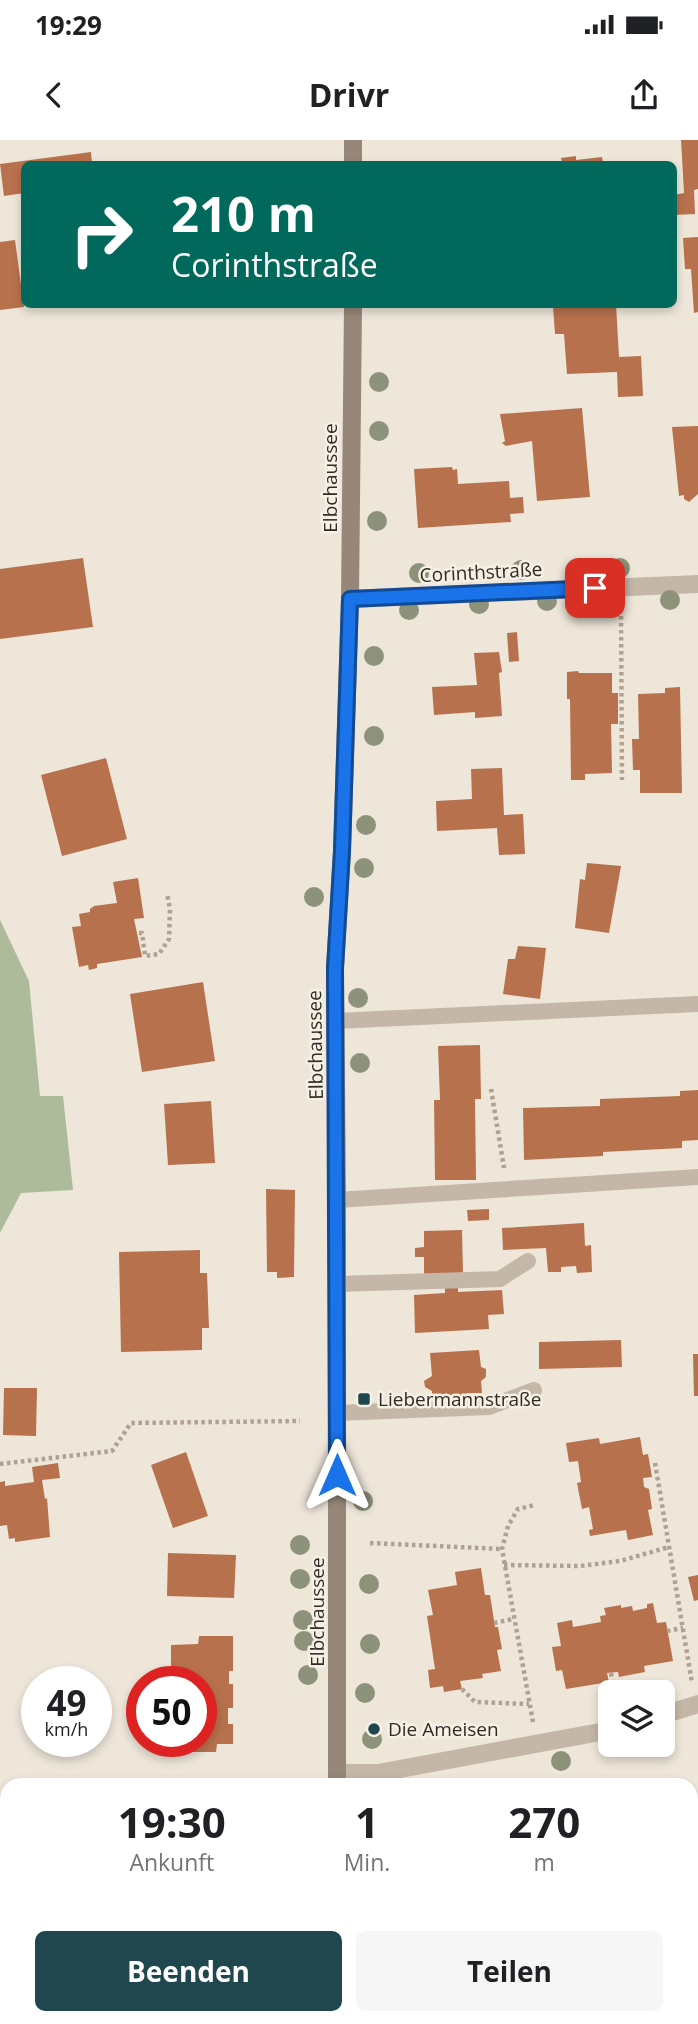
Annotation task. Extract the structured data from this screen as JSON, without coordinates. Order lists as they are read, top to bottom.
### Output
{
  "streets": {
    "main road": ["Elbchaussee"],
    "street": ["Corinthstraße"]
  },
  "crossings": [
    ["Elbchaussee", "Corinthstraße"]
  ],
  "places": {
    "transit": ["Liebermannstraße"],
    "other": ["Die Ameisen"]
  },
  "page": {
    "status": "19:29",
    "header": "Drivr",
    "turn": ["210 m", "Corinthstraße"],
    "speed": "49 km/h",
    "limit": "50",
    "eta": [
      "19:30",
      "Ankunft",
      "1",
      "Min.",
      "270",
      "m"
    ],
    "buttons": ["Beenden", "Teilen"]
  }
}
